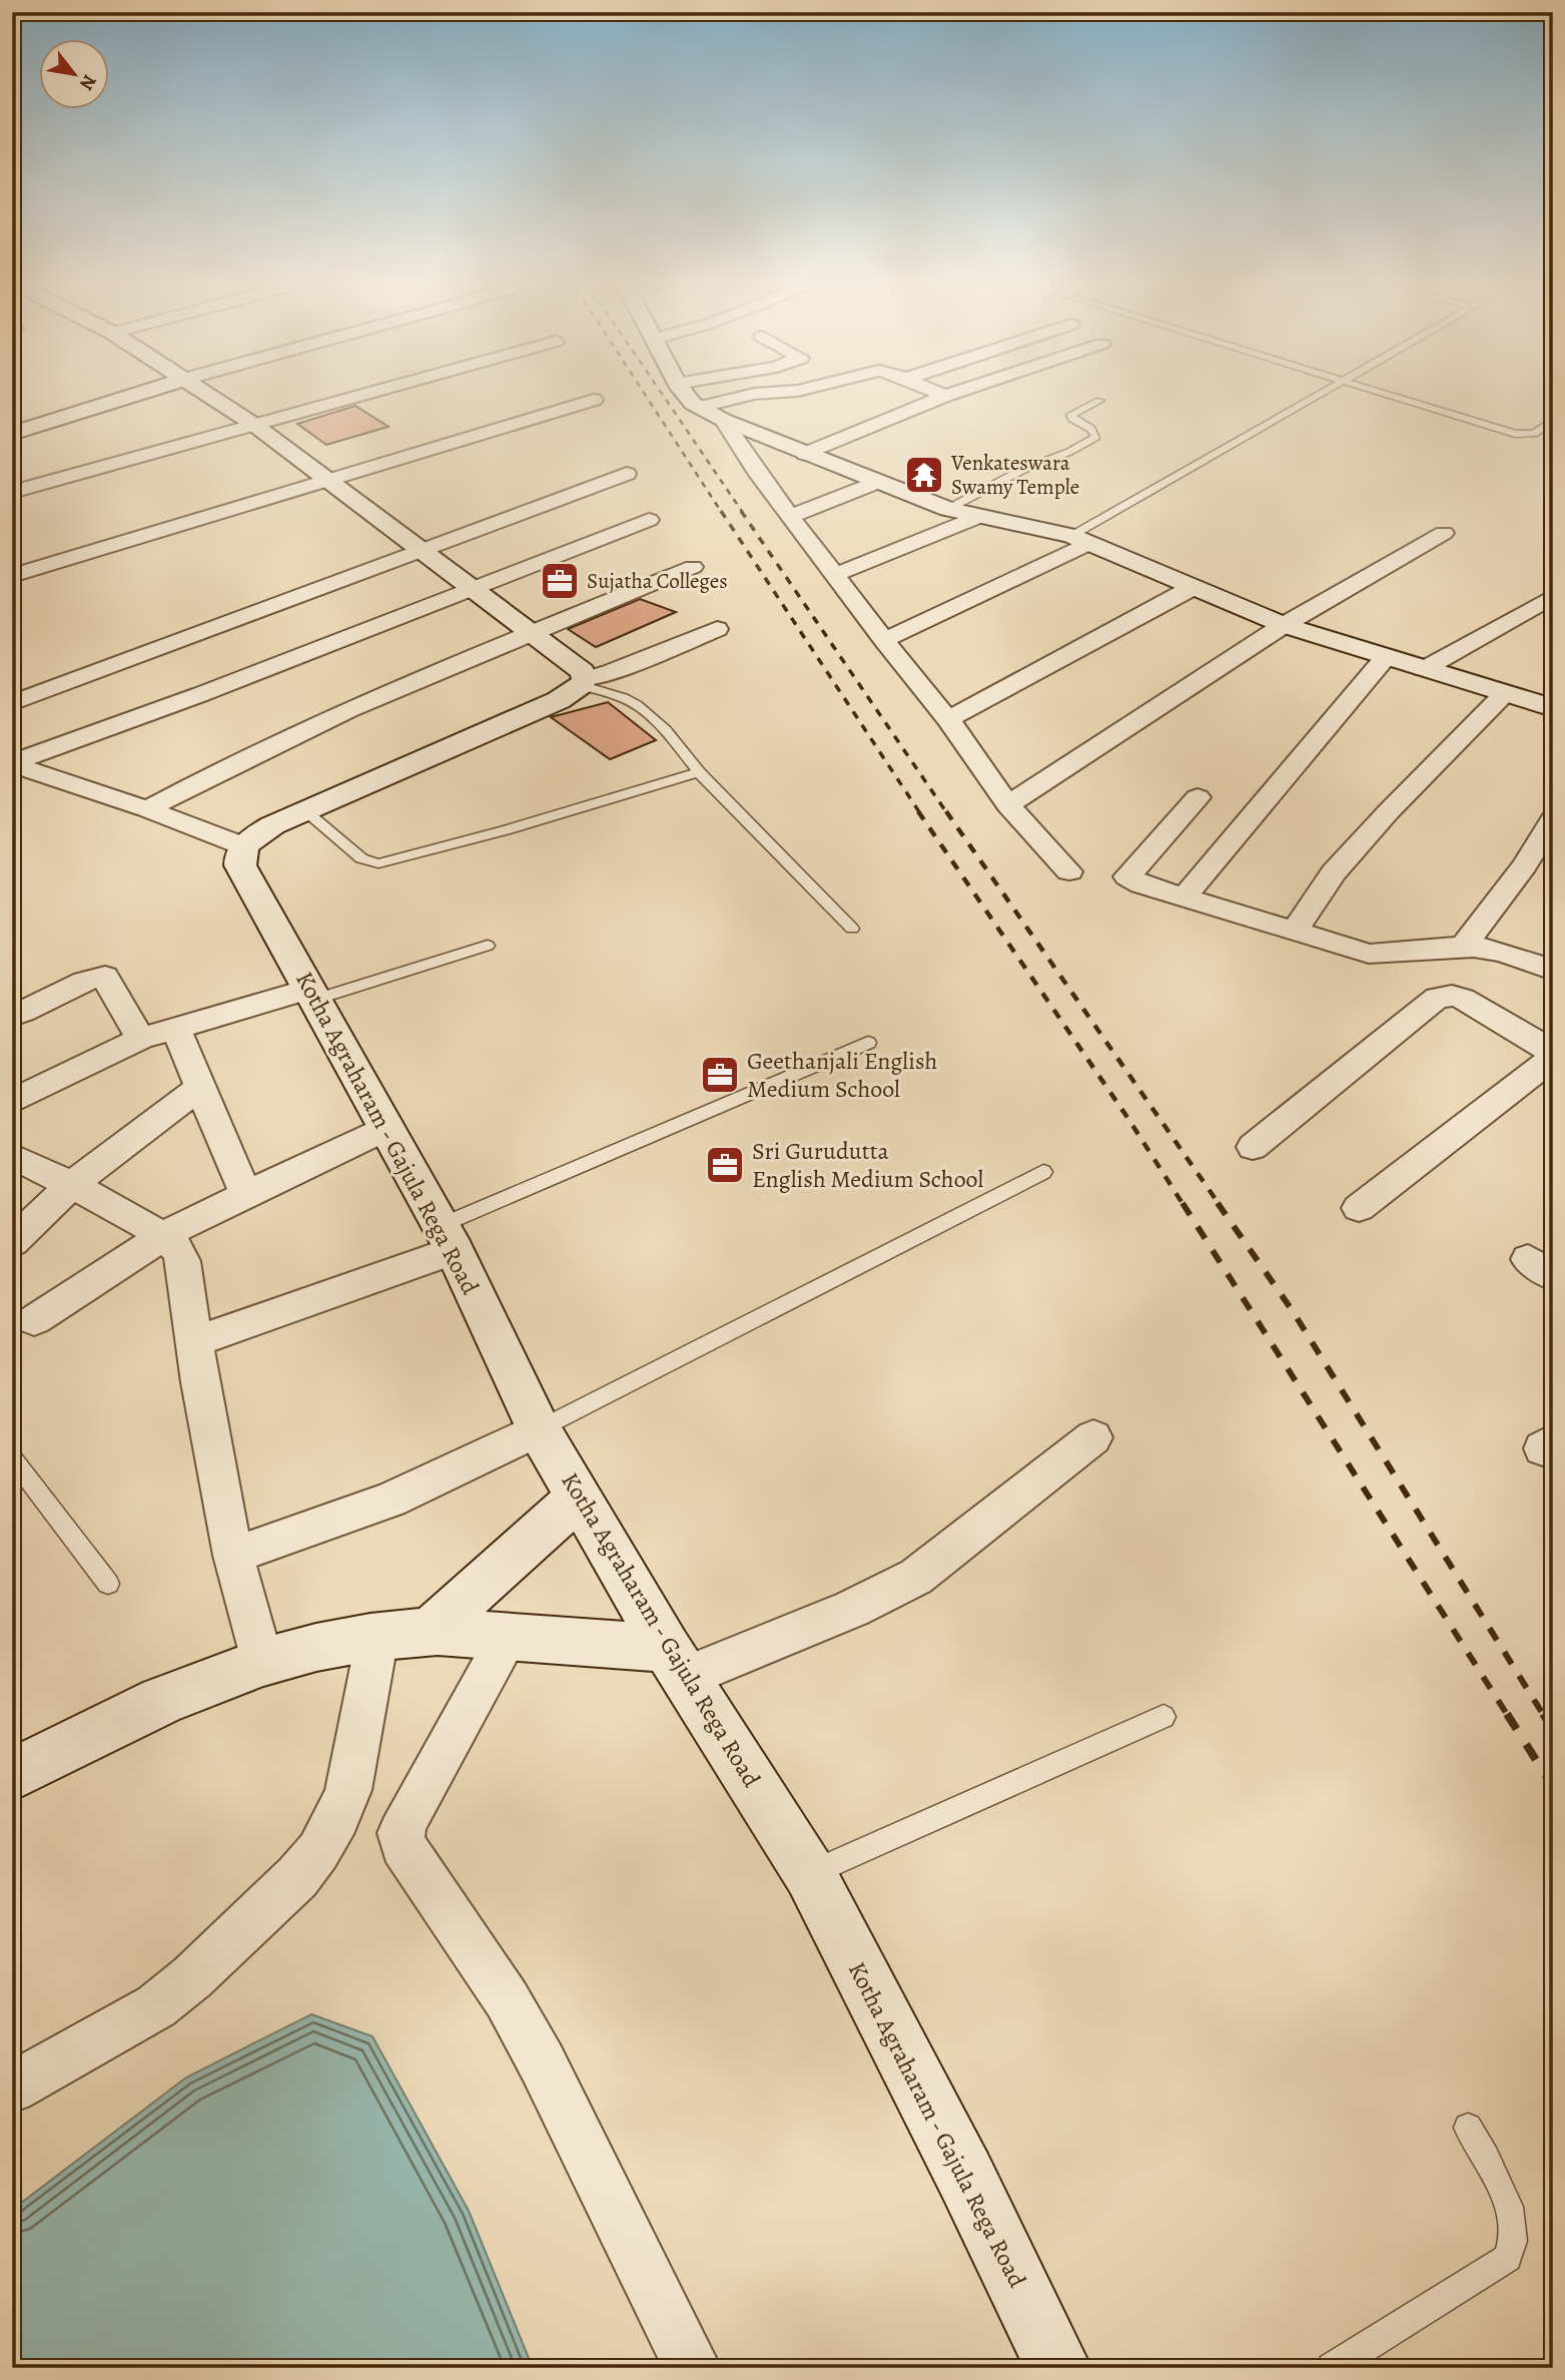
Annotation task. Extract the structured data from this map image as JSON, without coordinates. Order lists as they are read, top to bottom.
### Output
{
  "streets": {
    "main road": ["Kotha Agraharam - Gajula Rega Road"]
  },
  "places": {
    "temple": ["Venkateswara Swamy Temple"],
    "office": ["Sujatha Colleges", "Geethanjali English Medium School", "Sri Gurudutta English Medium School"]
  },
  "north": "bottom right"
}
